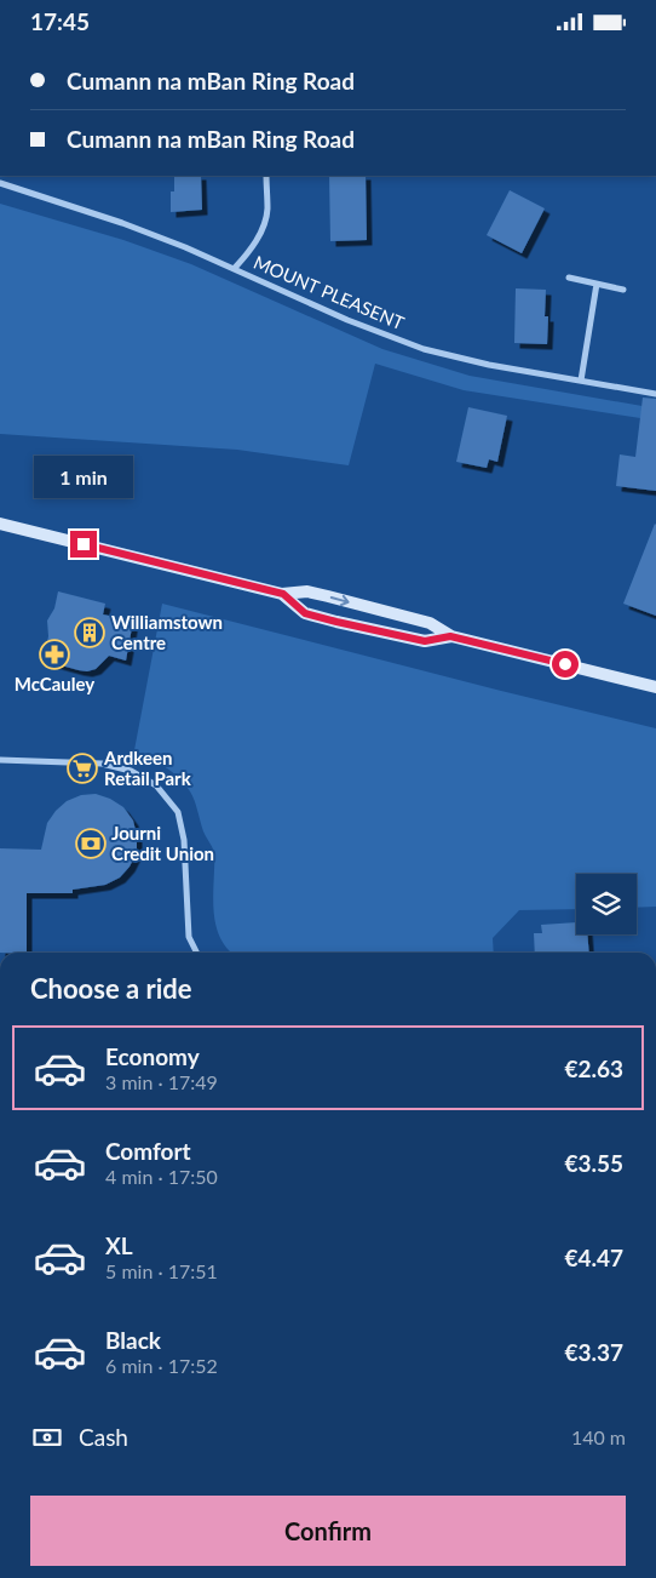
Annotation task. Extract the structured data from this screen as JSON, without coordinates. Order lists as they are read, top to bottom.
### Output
{
  "streets": {
    "street": ["MOUNT PLEASENT"]
  },
  "places": {
    "building": ["Williamstown Centre"],
    "pharmacy": ["McCauley"],
    "supermarket": ["Ardkeen Retail Park"],
    "bank": ["Journi Credit Union"]
  },
  "page": {
    "status": "17:45",
    "banner": ["Cumann na mBan Ring Road", "Cumann na mBan Ring Road"],
    "bubble": "1 min",
    "heading": "Choose a ride",
    "list": [
      {
        "name": "Economy",
        "note": "3 min · 17:49",
        "value": "€2.63"
      },
      {
        "name": "Comfort",
        "note": "4 min · 17:50",
        "value": "€3.55"
      },
      {
        "name": "XL",
        "note": "5 min · 17:51",
        "value": "€4.47"
      },
      {
        "name": "Black",
        "note": "6 min · 17:52",
        "value": "€3.37"
      }
    ],
    "pay": ["Cash", "140 m"],
    "buttons": "Confirm"
  }
}
